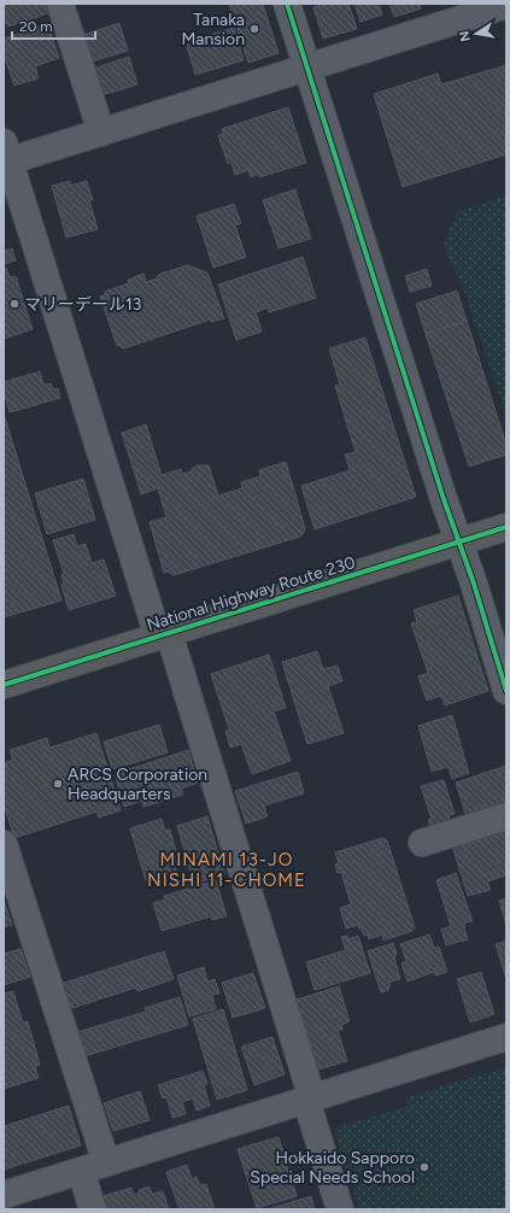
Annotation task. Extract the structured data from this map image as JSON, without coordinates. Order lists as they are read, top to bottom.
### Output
{
  "streets": {
    "highway": ["National Highway Route 230"]
  },
  "districts": ["MINAMI 13-JO NISHI 11-CHOME"],
  "places": [
    "Tanaka Mansion",
    "マリーデール13",
    "ARCS Corporation Headquarters",
    "Hokkaido Sapporo Special Needs School"
  ],
  "scale_bar": "20 m",
  "north": "left"
}
